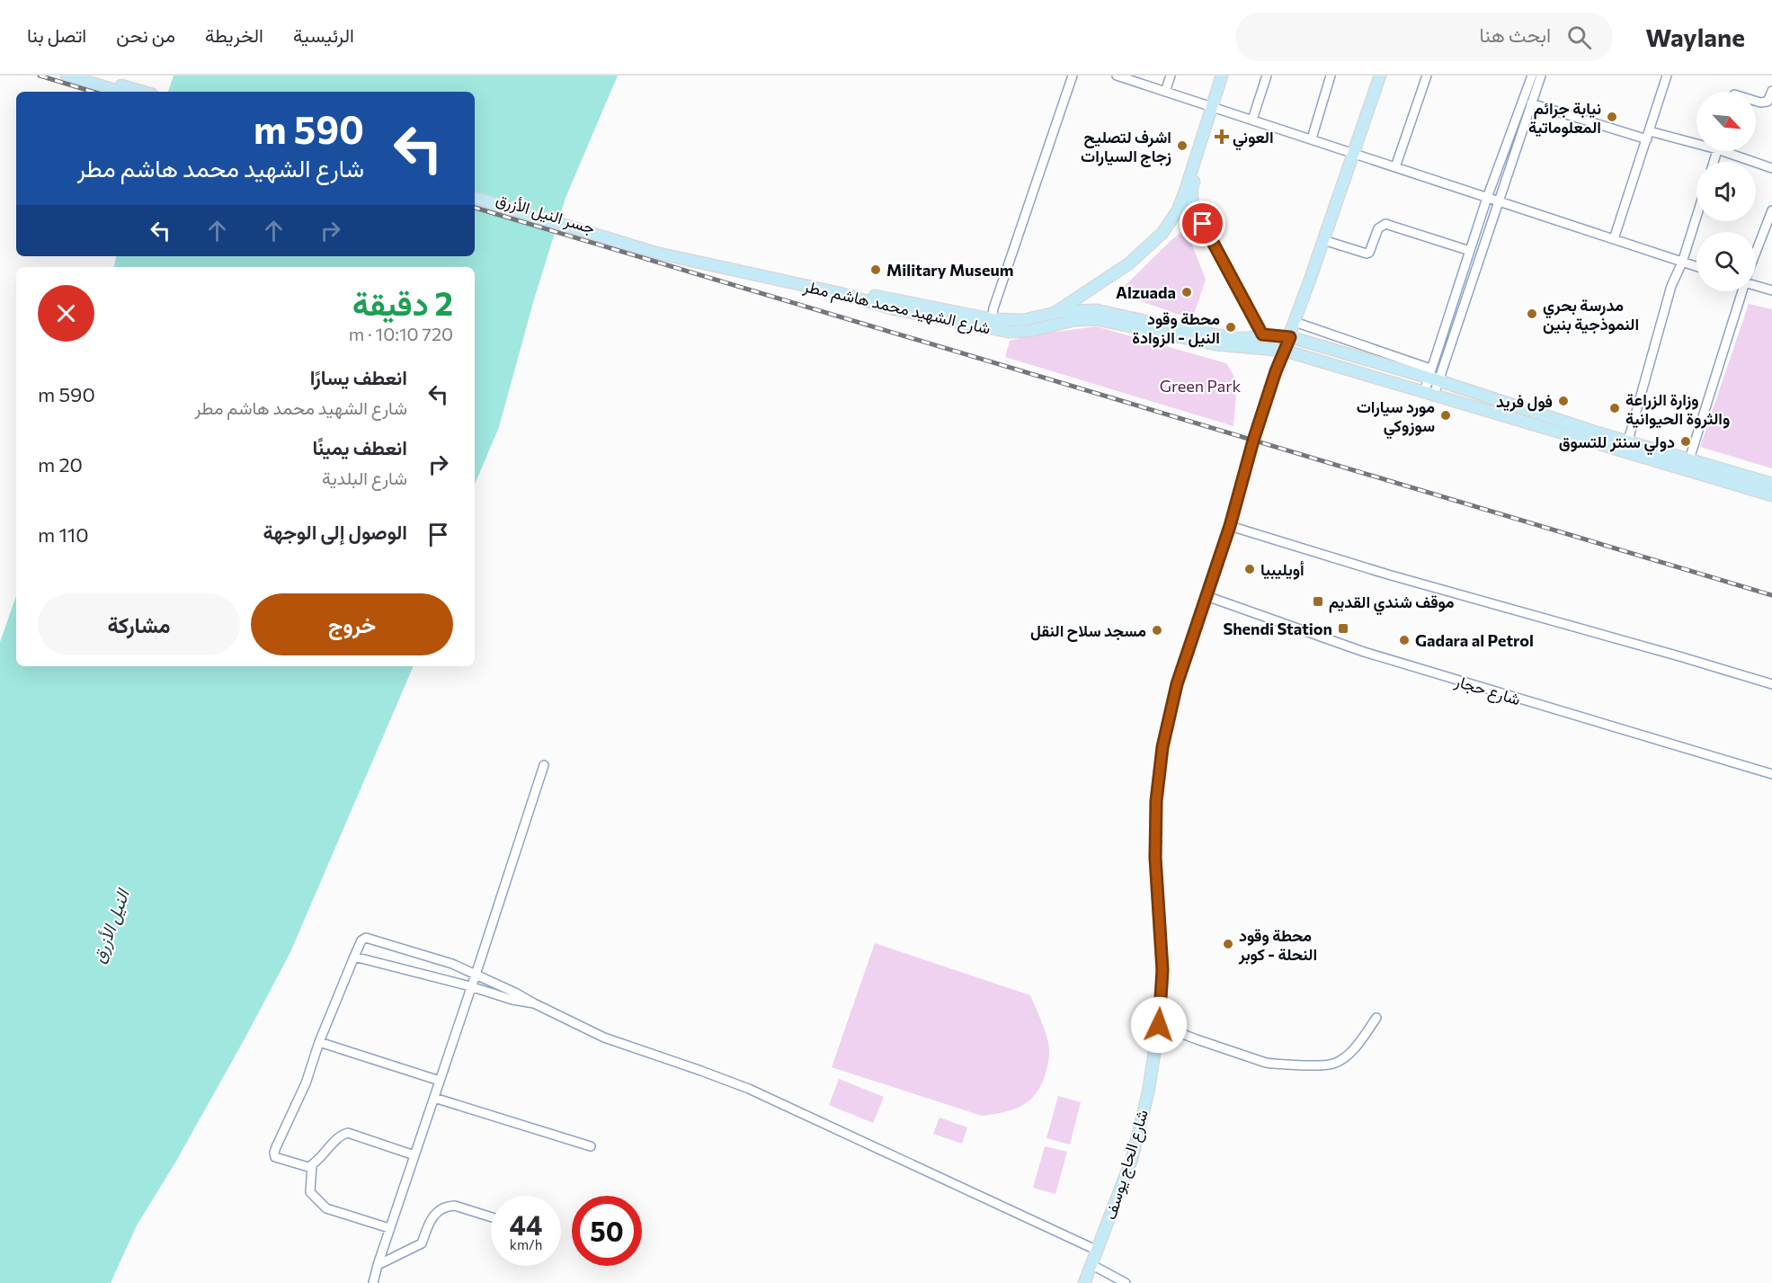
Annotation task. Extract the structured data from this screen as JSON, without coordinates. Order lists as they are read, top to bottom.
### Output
{
  "streets": {
    "main road": ["جسر النيل الأزرق", "شارع الشهيد محمد هاشم مطر", "شارع الحاج يوسف"],
    "street": ["شارع حجار"]
  },
  "crossings": [
    ["جسر النيل الأزرق", "شارع الشهيد محمد هاشم مطر"],
    ["شارع الشهيد محمد هاشم مطر", "شارع الحاج يوسف"],
    ["شارع حجار", "شارع الحاج يوسف"]
  ],
  "water": ["النيل الأزرق"],
  "parks": ["Green Park"],
  "places": {
    "other": [
      "نيابة جرائم المعلوماتية",
      "اشرف لتصليح زجاج السيارات",
      "Military Museum",
      "Alzuada",
      "مدرسة بحري النموذجية بنين",
      "محطة وقود النيل - الزوادة",
      "فول فريد",
      "وزارة الزراعة والثروة الحيوانية",
      "مورد سيارات سوزوكي",
      "دولي سنتر للتسوق",
      "أويليبيا",
      "مسجد سلاح النقل",
      "Gadara al Petrol",
      "محطة وقود النحلة - كوبر"
    ],
    "health": ["العوني"],
    "transit": ["موقف شندي القديم", "Shendi Station"]
  },
  "north": "bottom right",
  "page": {
    "header": "Waylane",
    "search": "ابحث هنا",
    "nav": [
      "الرئيسية",
      "الخريطة",
      "من نحن",
      "اتصل بنا"
    ],
    "turn": ["590 m", "شارع الشهيد محمد هاشم مطر"],
    "heading": ["2 دقيقة", "720 m · 10:10"],
    "list": [
      {
        "name": "انعطف يسارًا",
        "note": "شارع الشهيد محمد هاشم مطر",
        "value": "590 m"
      },
      {
        "name": "انعطف يمينًا",
        "note": "شارع البلدية",
        "value": "20 m"
      },
      {
        "name": "الوصول إلى الوجهة",
        "value": "110 m"
      }
    ],
    "buttons": ["خروج", "مشاركة"],
    "speed": "44 km/h",
    "limit": "50"
  }
}
